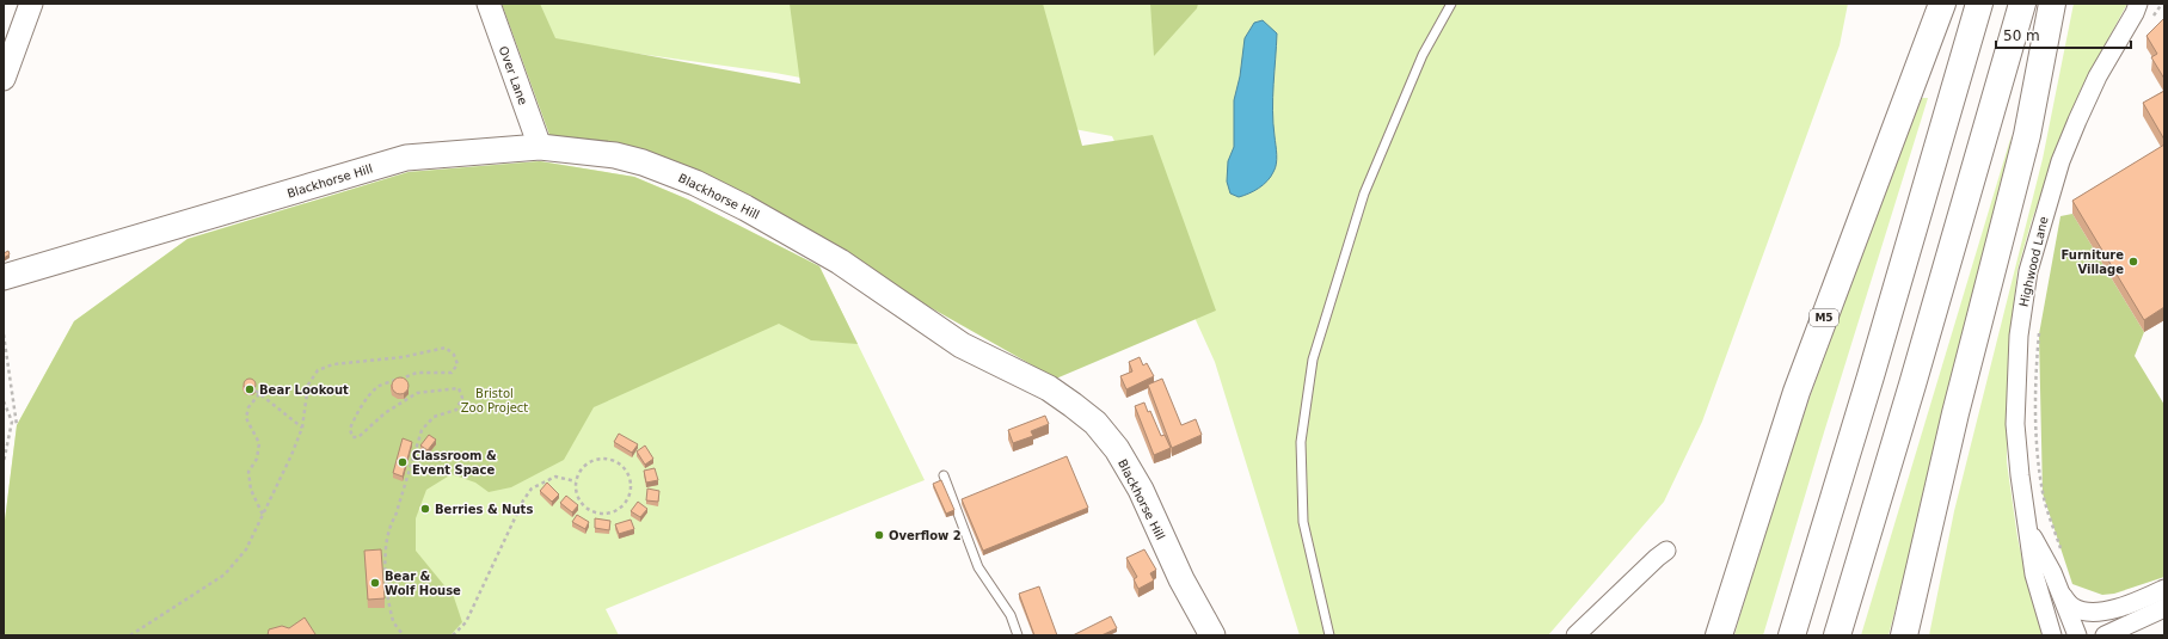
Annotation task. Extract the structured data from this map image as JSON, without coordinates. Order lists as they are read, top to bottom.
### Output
{
  "streets": {
    "highway": ["M5"],
    "main road": ["Blackhorse Hill"],
    "street": ["Over Lane", "Highwood Lane"]
  },
  "crossings": [
    ["Over Lane", "Blackhorse Hill"]
  ],
  "parks": ["Bristol Zoo Project"],
  "places": [
    "Furniture Village",
    "Bear Lookout",
    "Classroom & Event Space",
    "Berries & Nuts",
    "Overflow 2",
    "Bear & Wolf House"
  ],
  "scale_bar": "50 m"
}
